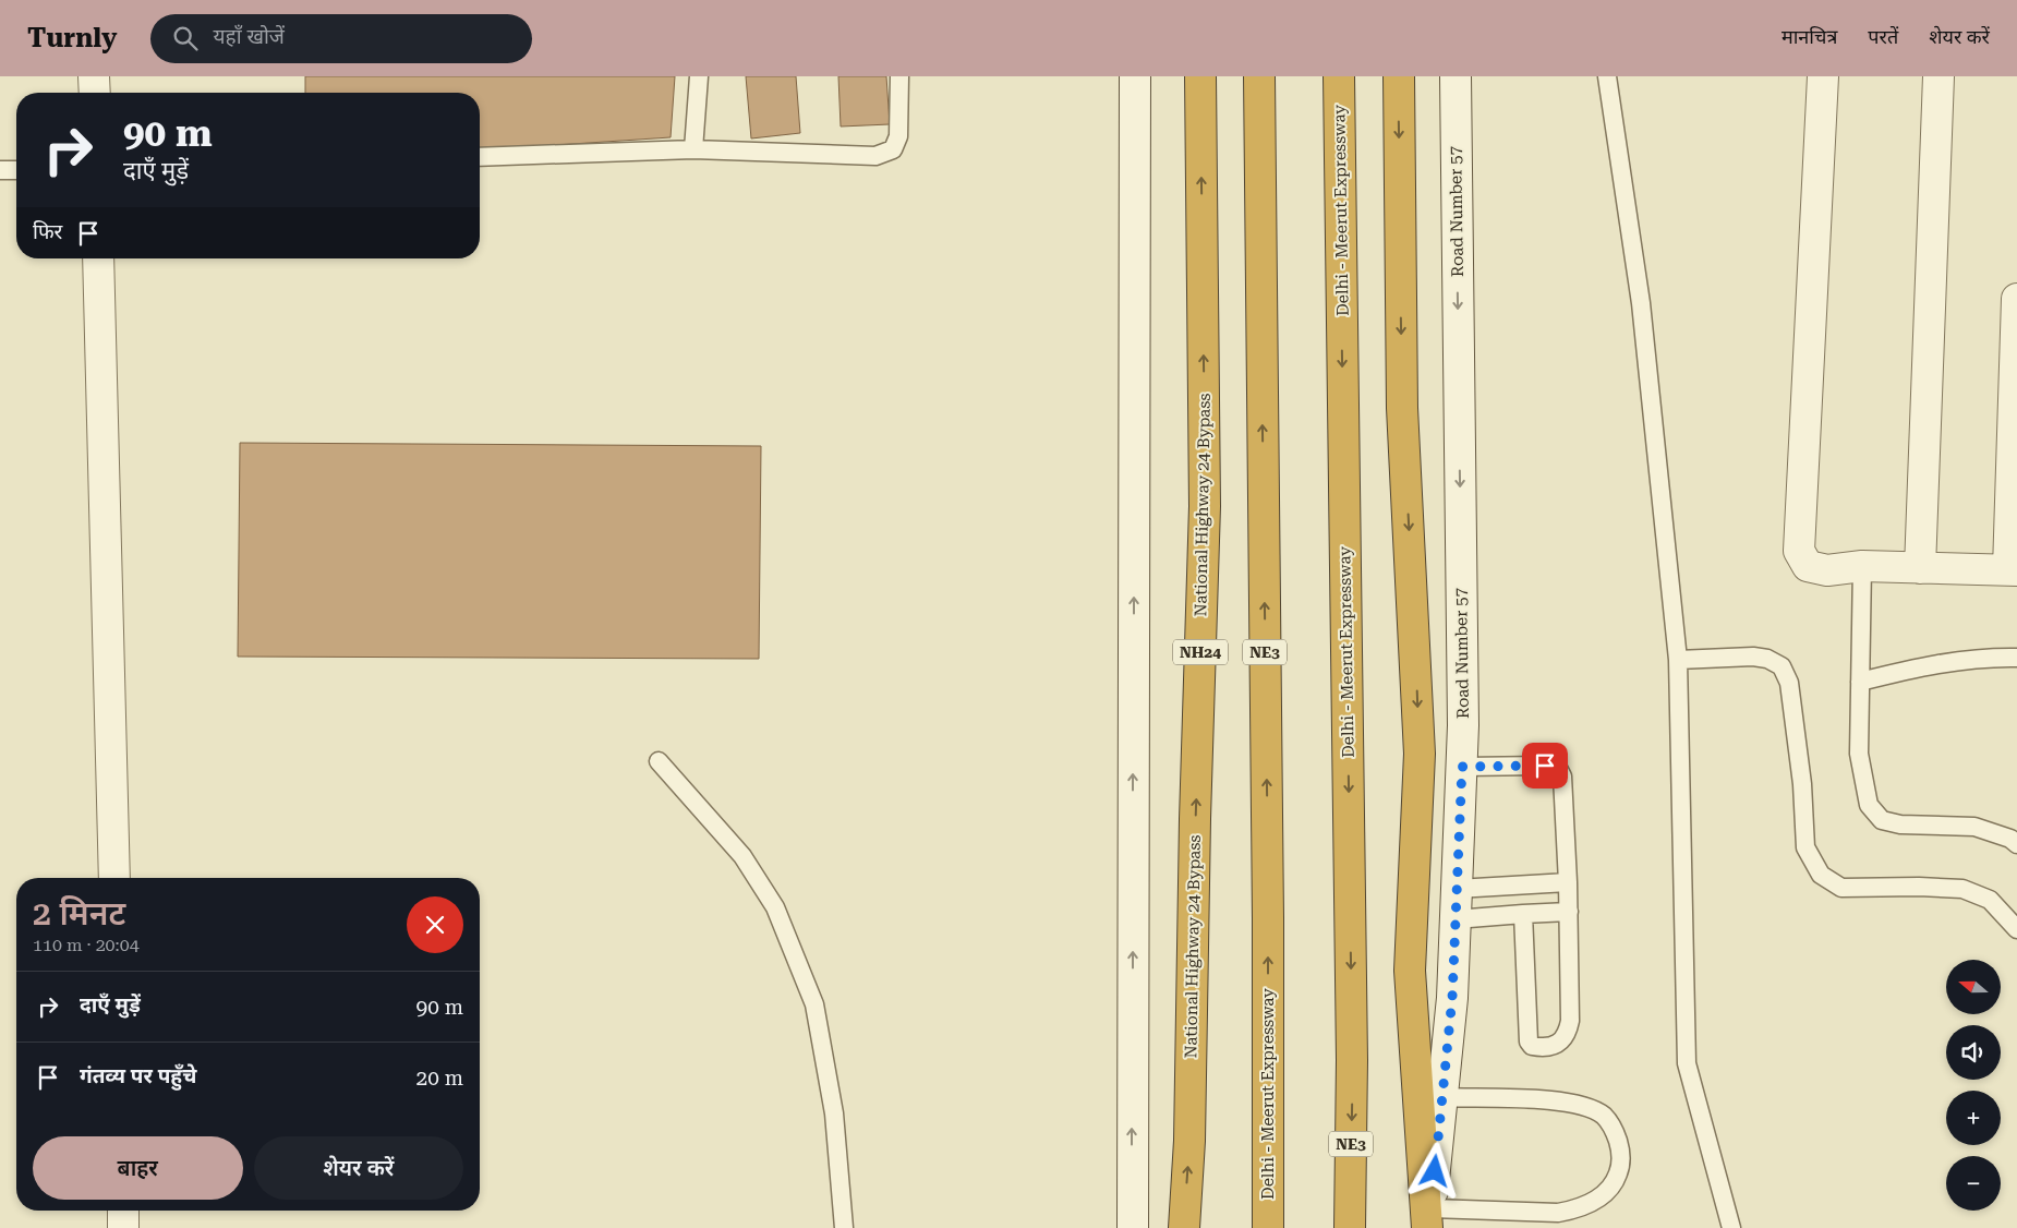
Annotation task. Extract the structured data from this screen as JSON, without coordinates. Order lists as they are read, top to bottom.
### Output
{
  "streets": {
    "highway": [
      "Delhi - Meerut Expressway",
      "National Highway 24 Bypass",
      "NH24",
      "NE3"
    ],
    "street": ["Road Number 57"]
  },
  "one_way": ["Road Number 57"],
  "north": "left",
  "page": {
    "header": "Turnly",
    "search": "यहाँ खोजें",
    "nav": ["मानचित्र", "परतें", "शेयर करें"],
    "turn": ["90 m", "दाएँ मुड़ें"],
    "then": "फिर",
    "heading": ["2 मिनट", "110 m · 20:04"],
    "map_buttons": ["+", "−"],
    "list": [
      {
        "name": "दाएँ मुड़ें",
        "value": "90 m"
      },
      {
        "name": "गंतव्य पर पहुँचे",
        "value": "20 m"
      }
    ],
    "buttons": ["बाहर", "शेयर करें"]
  }
}
